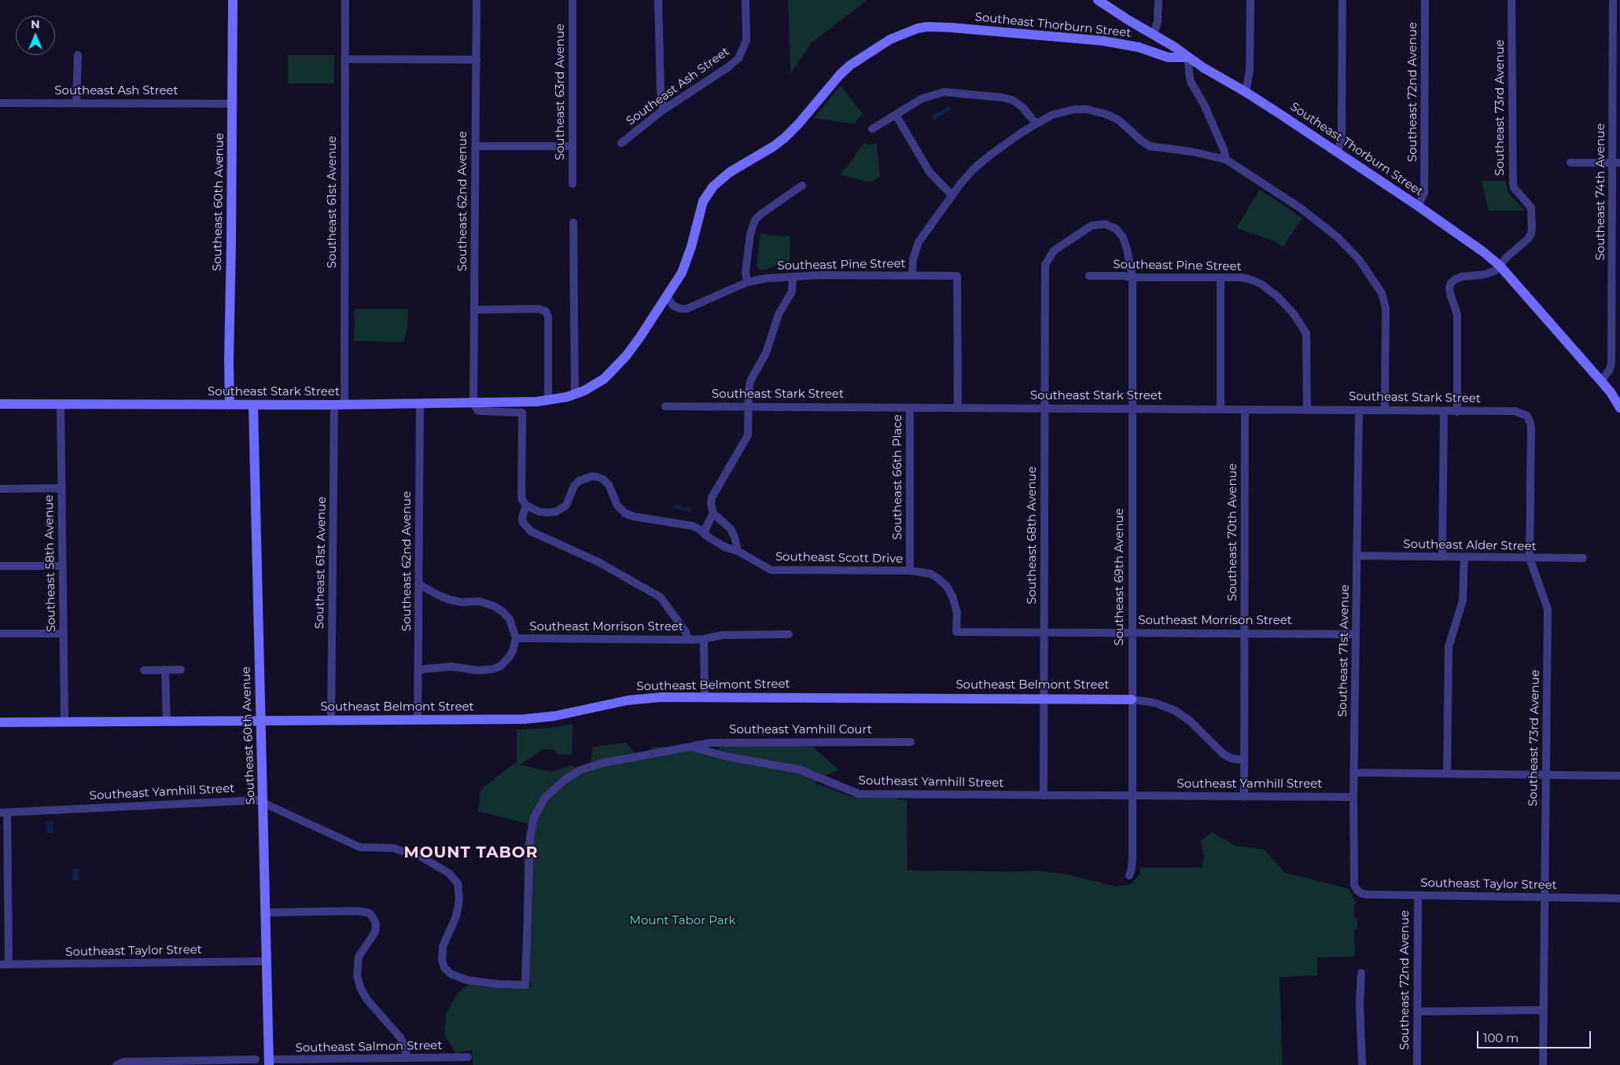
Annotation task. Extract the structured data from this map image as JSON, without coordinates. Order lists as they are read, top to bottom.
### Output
{
  "streets": {
    "street": [
      "Southeast Thorburn Street",
      "Southeast Ash Street",
      "Southeast 63rd Avenue",
      "Southeast 72nd Avenue",
      "Southeast 73rd Avenue",
      "Southeast 74th Avenue",
      "Southeast 62nd Avenue",
      "Southeast 60th Avenue",
      "Southeast 61st Avenue",
      "Southeast Pine Street",
      "Southeast Stark Street",
      "Southeast 66th Place",
      "Southeast 70th Avenue",
      "Southeast 68th Avenue",
      "Southeast Alder Street",
      "Southeast Scott Drive",
      "Southeast 58th Avenue",
      "Southeast 69th Avenue",
      "Southeast Morrison Street",
      "Southeast 71st Avenue",
      "Southeast Belmont Street",
      "Southeast Yamhill Court",
      "Southeast Yamhill Street",
      "Southeast Taylor Street",
      "Southeast Salmon Street"
    ]
  },
  "crossings": [
    ["Southeast Thorburn Street", "Southeast 72nd Avenue"],
    ["Southeast Thorburn Street", "Southeast 73rd Avenue"],
    ["Southeast Thorburn Street", "Southeast 74th Avenue"],
    ["Southeast Thorburn Street", "Southeast Pine Street"],
    ["Southeast Thorburn Street", "Southeast Stark Street"],
    ["Southeast Ash Street", "Southeast 60th Avenue"],
    ["Southeast 72nd Avenue", "Southeast Taylor Street"],
    ["Southeast 73rd Avenue", "Southeast Stark Street"],
    ["Southeast 73rd Avenue", "Southeast Alder Street"],
    ["Southeast 73rd Avenue", "Southeast Taylor Street"],
    ["Southeast 62nd Avenue", "Southeast Stark Street"],
    ["Southeast 62nd Avenue", "Southeast Morrison Street"],
    ["Southeast 62nd Avenue", "Southeast Belmont Street"],
    ["Southeast 60th Avenue", "Southeast Stark Street"],
    ["Southeast 60th Avenue", "Southeast Belmont Street"],
    ["Southeast 60th Avenue", "Southeast Yamhill Street"],
    ["Southeast 60th Avenue", "Southeast Taylor Street"],
    ["Southeast 60th Avenue", "Southeast Salmon Street"],
    ["Southeast 61st Avenue", "Southeast Stark Street"],
    ["Southeast 61st Avenue", "Southeast Belmont Street"],
    ["Southeast Pine Street", "Southeast Stark Street"],
    ["Southeast Pine Street", "Southeast 68th Avenue"],
    ["Southeast Pine Street", "Southeast 69th Avenue"],
    ["Southeast Stark Street", "Southeast 66th Place"],
    ["Southeast Stark Street", "Southeast 70th Avenue"],
    ["Southeast Stark Street", "Southeast 68th Avenue"],
    ["Southeast Stark Street", "Southeast 58th Avenue"],
    ["Southeast Stark Street", "Southeast 69th Avenue"],
    ["Southeast Stark Street", "Southeast 71st Avenue"],
    ["Southeast 66th Place", "Southeast Scott Drive"],
    ["Southeast 70th Avenue", "Southeast Morrison Street"],
    ["Southeast 70th Avenue", "Southeast Belmont Street"],
    ["Southeast 70th Avenue", "Southeast Yamhill Street"],
    ["Southeast 68th Avenue", "Southeast 69th Avenue"],
    ["Southeast 68th Avenue", "Southeast Morrison Street"],
    ["Southeast 68th Avenue", "Southeast Belmont Street"],
    ["Southeast 68th Avenue", "Southeast Yamhill Street"],
    ["Southeast Alder Street", "Southeast 71st Avenue"],
    ["Southeast Scott Drive", "Southeast Morrison Street"],
    ["Southeast 58th Avenue", "Southeast Belmont Street"],
    ["Southeast 69th Avenue", "Southeast Morrison Street"],
    ["Southeast 69th Avenue", "Southeast Belmont Street"],
    ["Southeast 69th Avenue", "Southeast Yamhill Street"],
    ["Southeast Morrison Street", "Southeast 71st Avenue"],
    ["Southeast 71st Avenue", "Southeast Yamhill Street"],
    ["Southeast 71st Avenue", "Southeast Taylor Street"],
    ["Southeast Yamhill Court", "Southeast Yamhill Street"]
  ],
  "districts": ["MOUNT TABOR"],
  "parks": ["Mount Tabor Park"],
  "scale_bar": "100 m",
  "north": "top"
}
